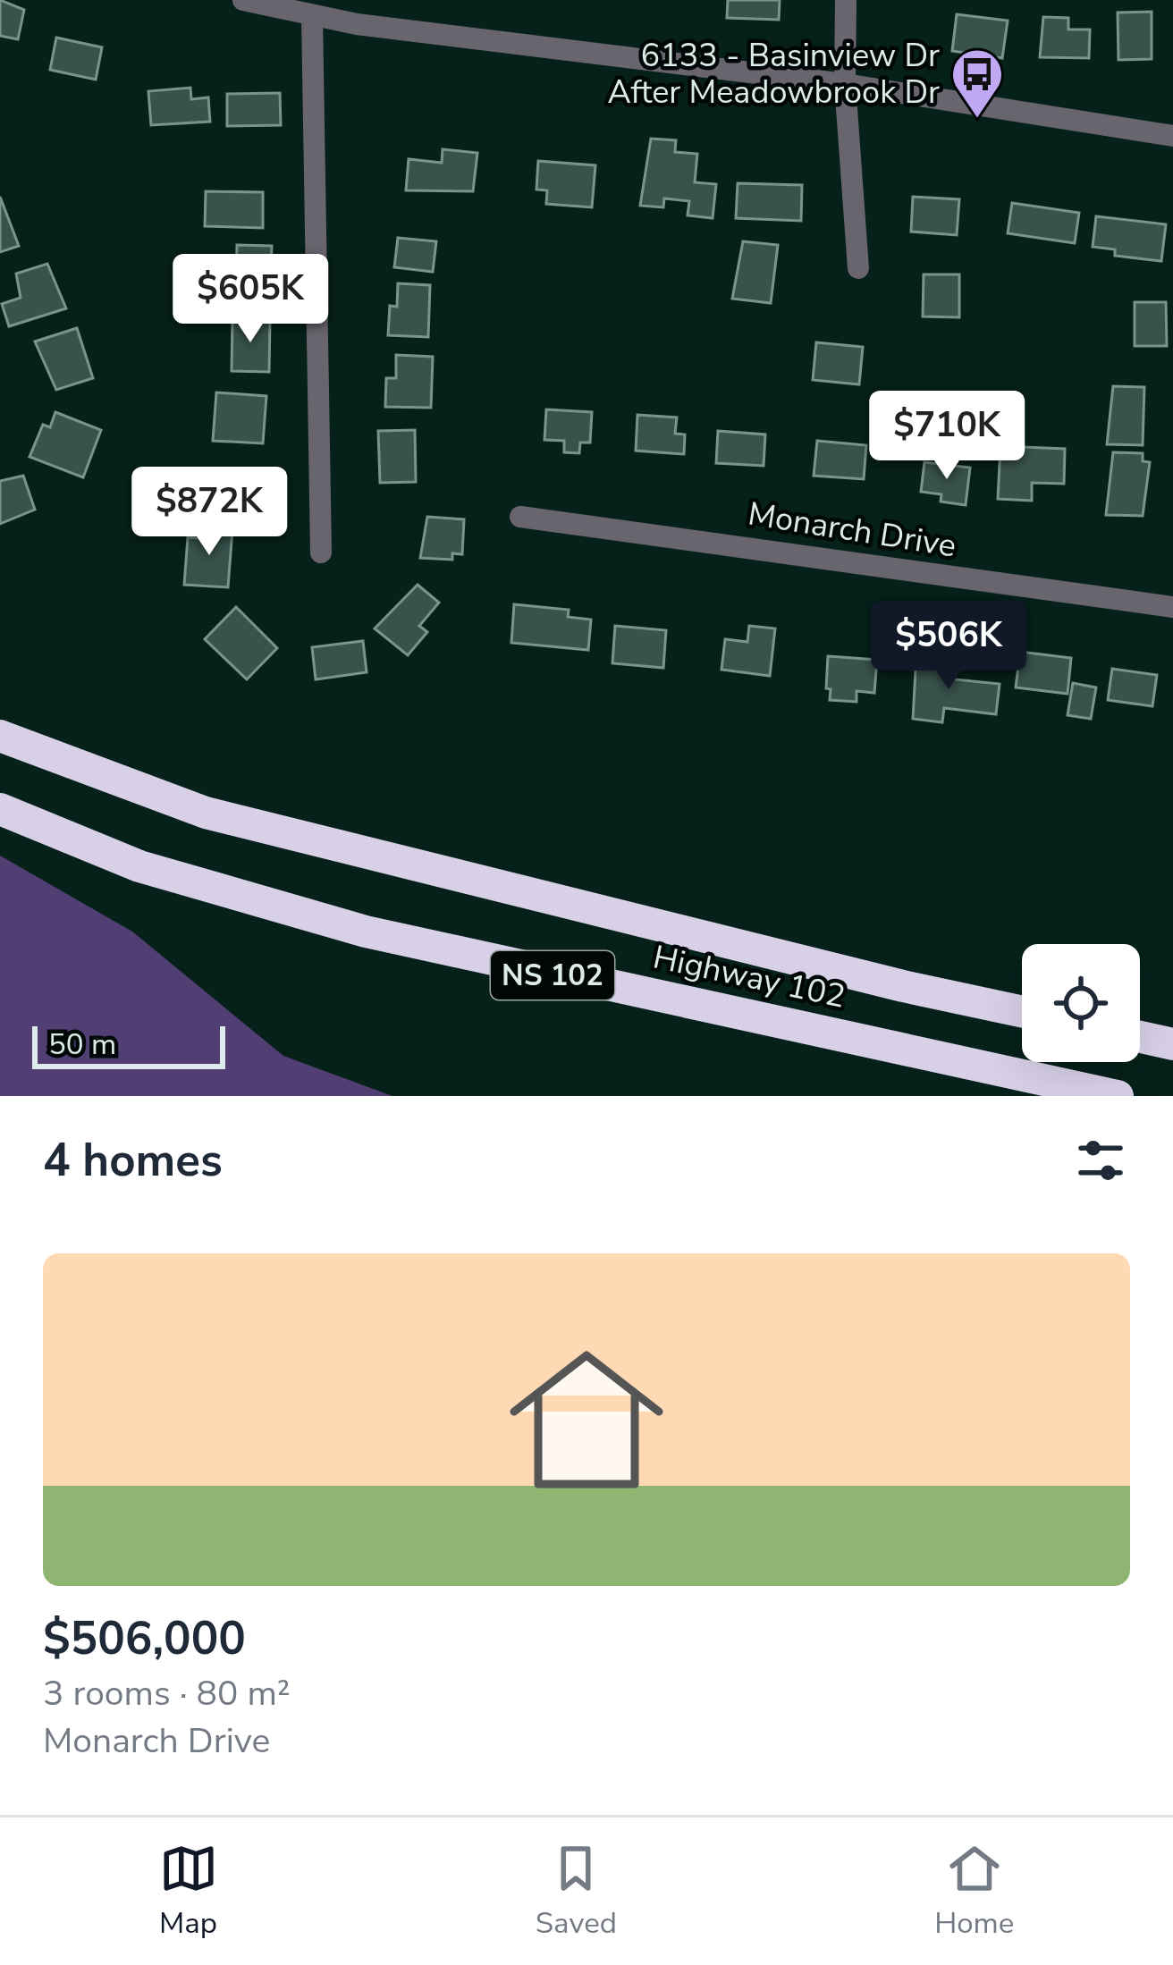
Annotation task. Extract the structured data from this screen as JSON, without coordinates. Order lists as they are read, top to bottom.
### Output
{
  "streets": {
    "highway": ["NS 102", "Highway 102"],
    "street": ["Monarch Drive"]
  },
  "places": {
    "bus stop": ["6133 - Basinview Dr After Meadowbrook Dr"]
  },
  "scale_bar": "50 m",
  "page": {
    "price": [
      "$605K",
      "$710K",
      "$872K",
      "$506K"
    ],
    "scale": "50 m",
    "heading": "4 homes",
    "list": [
      {
        "name": "$506,000",
        "note": "3 rooms · 80 m² · Monarch Drive"
      }
    ],
    "tabs": ["Map", "Saved", "Home"]
  }
}
